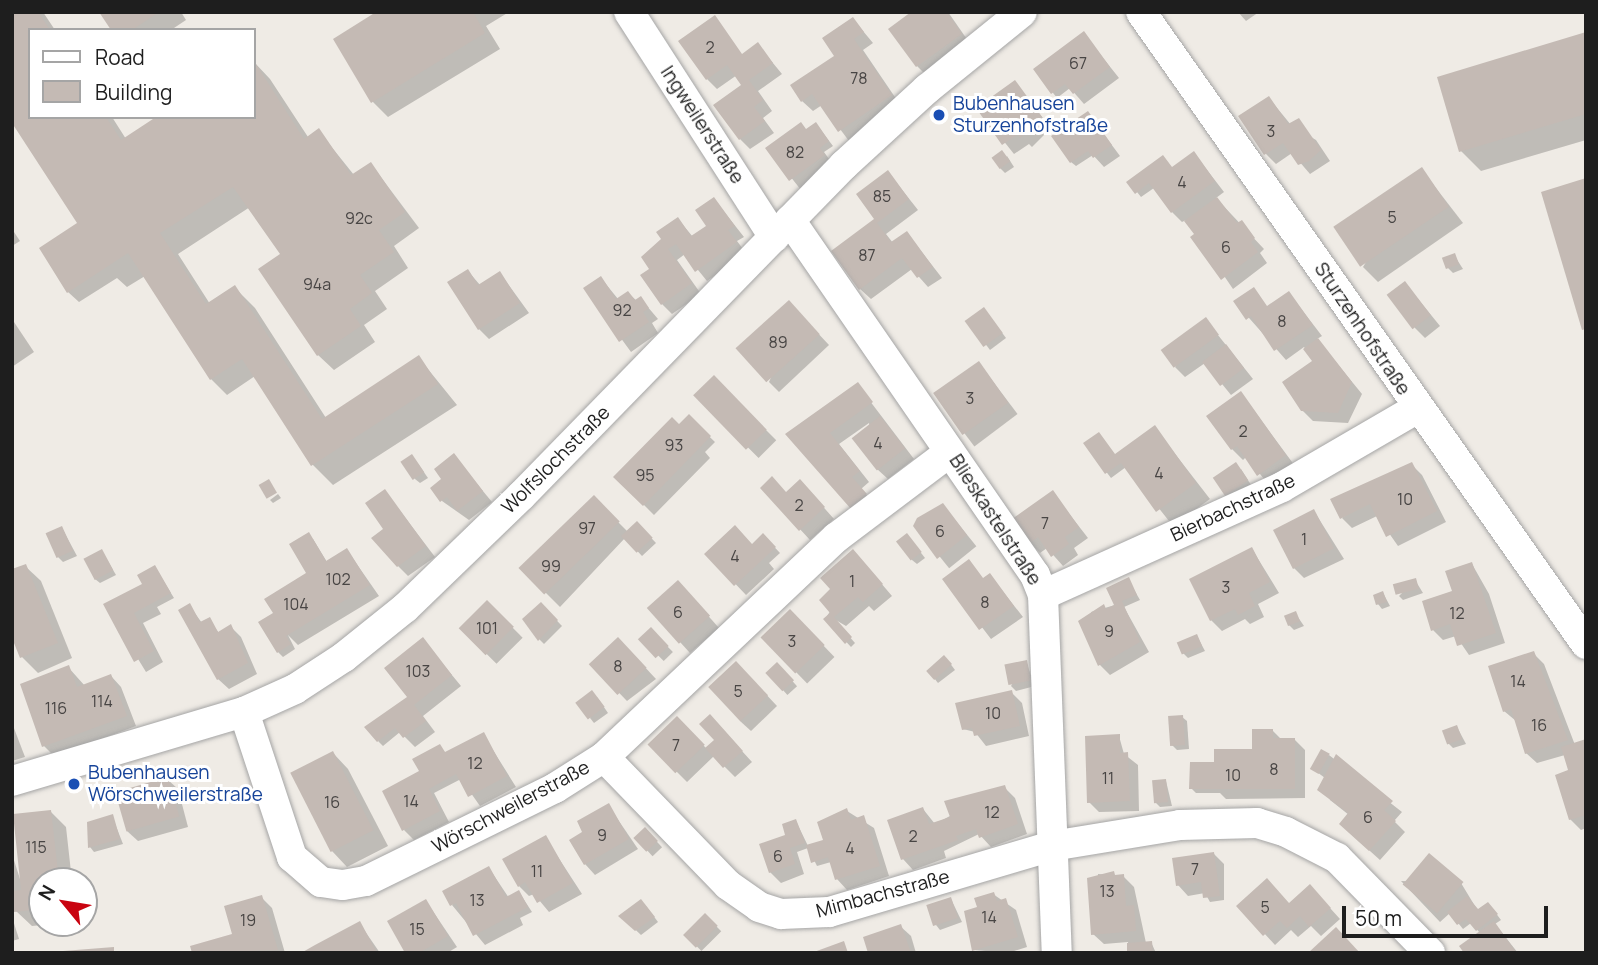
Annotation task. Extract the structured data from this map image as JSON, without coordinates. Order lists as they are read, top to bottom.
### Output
{
  "streets": {
    "street": [
      "Ingweilerstraße",
      "Sturzenhofstraße",
      "Wolfslochstraße",
      "Bierbachstraße",
      "Blieskastelstraße",
      "Wörschweilerstraße",
      "Mimbachstraße"
    ]
  },
  "crossings": [
    ["Ingweilerstraße", "Wolfslochstraße"],
    ["Ingweilerstraße", "Blieskastelstraße"],
    ["Sturzenhofstraße", "Bierbachstraße"],
    ["Wolfslochstraße", "Blieskastelstraße"],
    ["Wolfslochstraße", "Wörschweilerstraße"],
    ["Bierbachstraße", "Blieskastelstraße"],
    ["Blieskastelstraße", "Wörschweilerstraße"],
    ["Blieskastelstraße", "Mimbachstraße"],
    ["Wörschweilerstraße", "Mimbachstraße"]
  ],
  "places": ["Bubenhausen Sturzenhofstraße", "Bubenhausen Wörschweilerstraße"],
  "house_numbers": [
    "2",
    "67",
    "78",
    "3",
    "82",
    "4",
    "85",
    "5",
    "92c",
    "6",
    "87",
    "94a",
    "92",
    "8",
    "89",
    "3",
    "2",
    "4",
    "93",
    "4",
    "95",
    "10",
    "2",
    "7",
    "97",
    "6",
    "1",
    "4",
    "99",
    "102",
    "1",
    "3",
    "8",
    "104",
    "6",
    "12",
    "101",
    "9",
    "3",
    "8",
    "103",
    "14",
    "5",
    "114",
    "116",
    "10",
    "16",
    "7",
    "12",
    "8",
    "10",
    "11",
    "14",
    "16",
    "12",
    "6",
    "9",
    "2",
    "115",
    "4",
    "6",
    "7",
    "11",
    "13",
    "13",
    "5",
    "14",
    "19",
    "15"
  ],
  "legend": ["Road", "Building"],
  "scale_bar": "50 m",
  "north": "top left"
}
